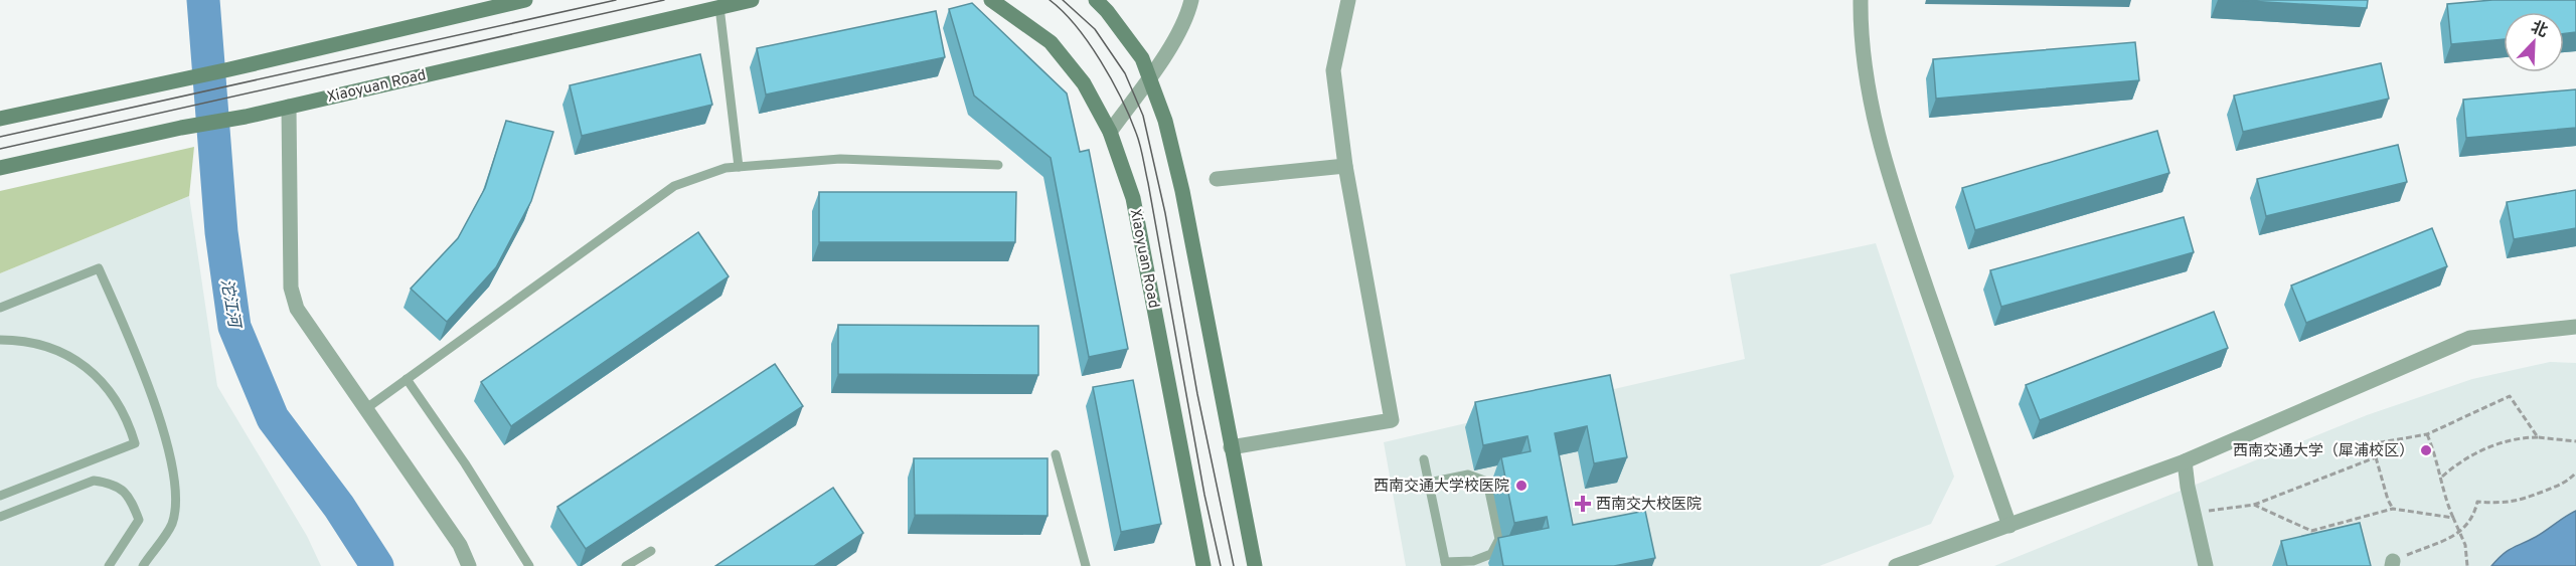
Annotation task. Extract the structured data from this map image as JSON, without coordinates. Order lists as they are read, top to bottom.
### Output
{
  "streets": {
    "street": ["Xiaoyuan Road"]
  },
  "water": ["沱江河"],
  "places": {
    "other": ["西南交通大学（犀浦校区）", "西南交通大学校医院"],
    "health": ["西南交大校医院"]
  },
  "north": "top right"
}
